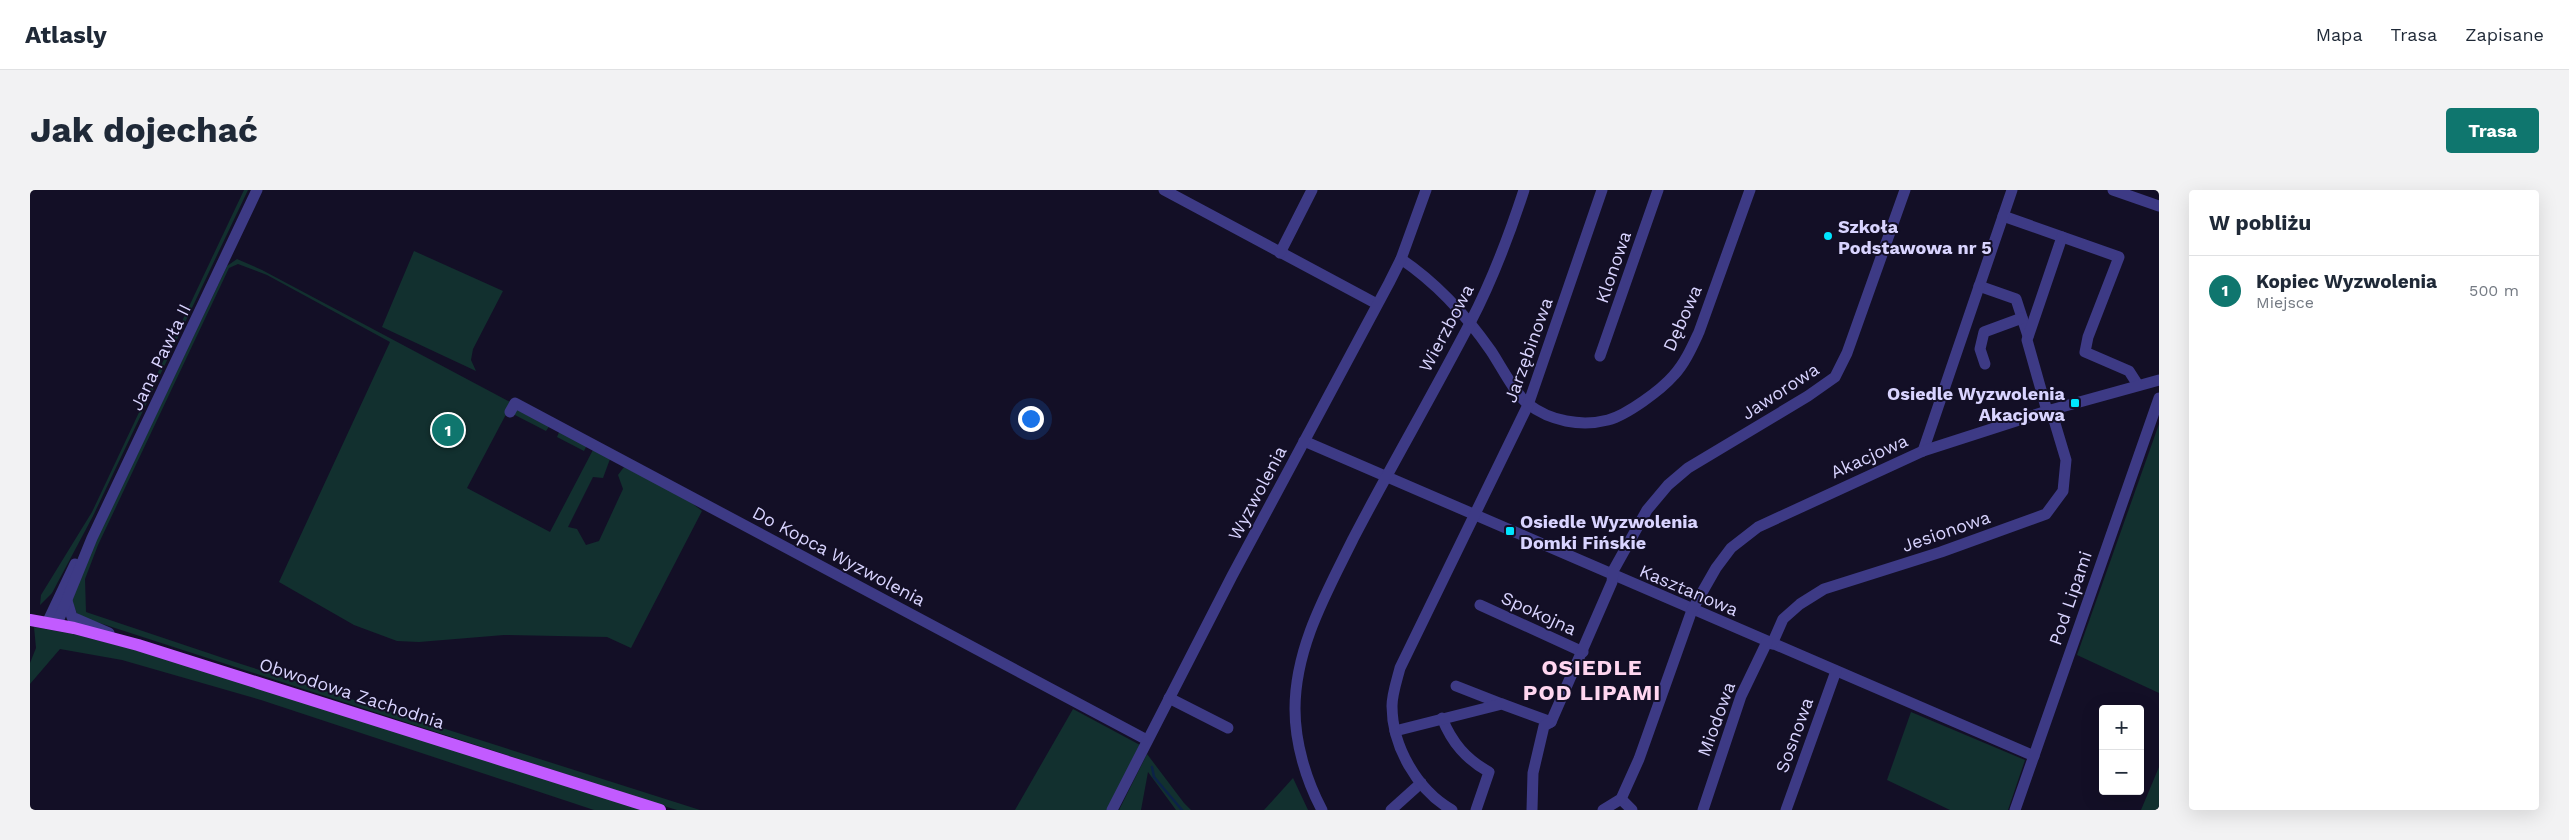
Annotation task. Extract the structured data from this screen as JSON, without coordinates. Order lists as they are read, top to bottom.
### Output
{
  "streets": {
    "main road": ["Obwodowa Zachodnia"],
    "street": [
      "Klonowa",
      "Dębowa",
      "Wierzbowa",
      "Jarzębinowa",
      "Jana Pawła II",
      "Jaworowa",
      "Akacjowa",
      "Wyzwolenia",
      "Jesionowa",
      "Do Kopca Wyzwolenia",
      "Kasztanowa",
      "Pod Lipami",
      "Spokojna",
      "Miodowa",
      "Sosnowa"
    ]
  },
  "crossings": [
    ["Dębowa", "Wierzbowa"],
    ["Dębowa", "Jarzębinowa"],
    ["Dębowa", "Wyzwolenia"],
    ["Wierzbowa", "Kasztanowa"],
    ["Jarzębinowa", "Kasztanowa"],
    ["Jana Pawła II", "Obwodowa Zachodnia"],
    ["Jaworowa", "Kasztanowa"],
    ["Jaworowa", "Spokojna"],
    ["Akacjowa", "Jesionowa"],
    ["Akacjowa", "Kasztanowa"],
    ["Wyzwolenia", "Do Kopca Wyzwolenia"],
    ["Wyzwolenia", "Kasztanowa"],
    ["Jesionowa", "Kasztanowa"],
    ["Jesionowa", "Miodowa"],
    ["Kasztanowa", "Pod Lipami"],
    ["Kasztanowa", "Miodowa"],
    ["Kasztanowa", "Sosnowa"]
  ],
  "districts": ["OSIEDLE POD LIPAMI"],
  "places": {
    "other": ["Szkoła Podstawowa nr 5"],
    "transit": ["Osiedle Wyzwolenia Akacjowa", "Osiedle Wyzwolenia Domki Fińskie"]
  },
  "page": {
    "header": "Atlasly",
    "nav": ["Mapa", "Trasa", "Zapisane"],
    "buttons": "Trasa",
    "title": "Jak dojechać",
    "heading": "W pobliżu",
    "list": [
      {
        "mark": "1",
        "name": "Kopiec Wyzwolenia",
        "note": "Miejsce",
        "value": "500 m"
      }
    ],
    "pins": "1",
    "map_buttons": ["+", "−"]
  }
}
